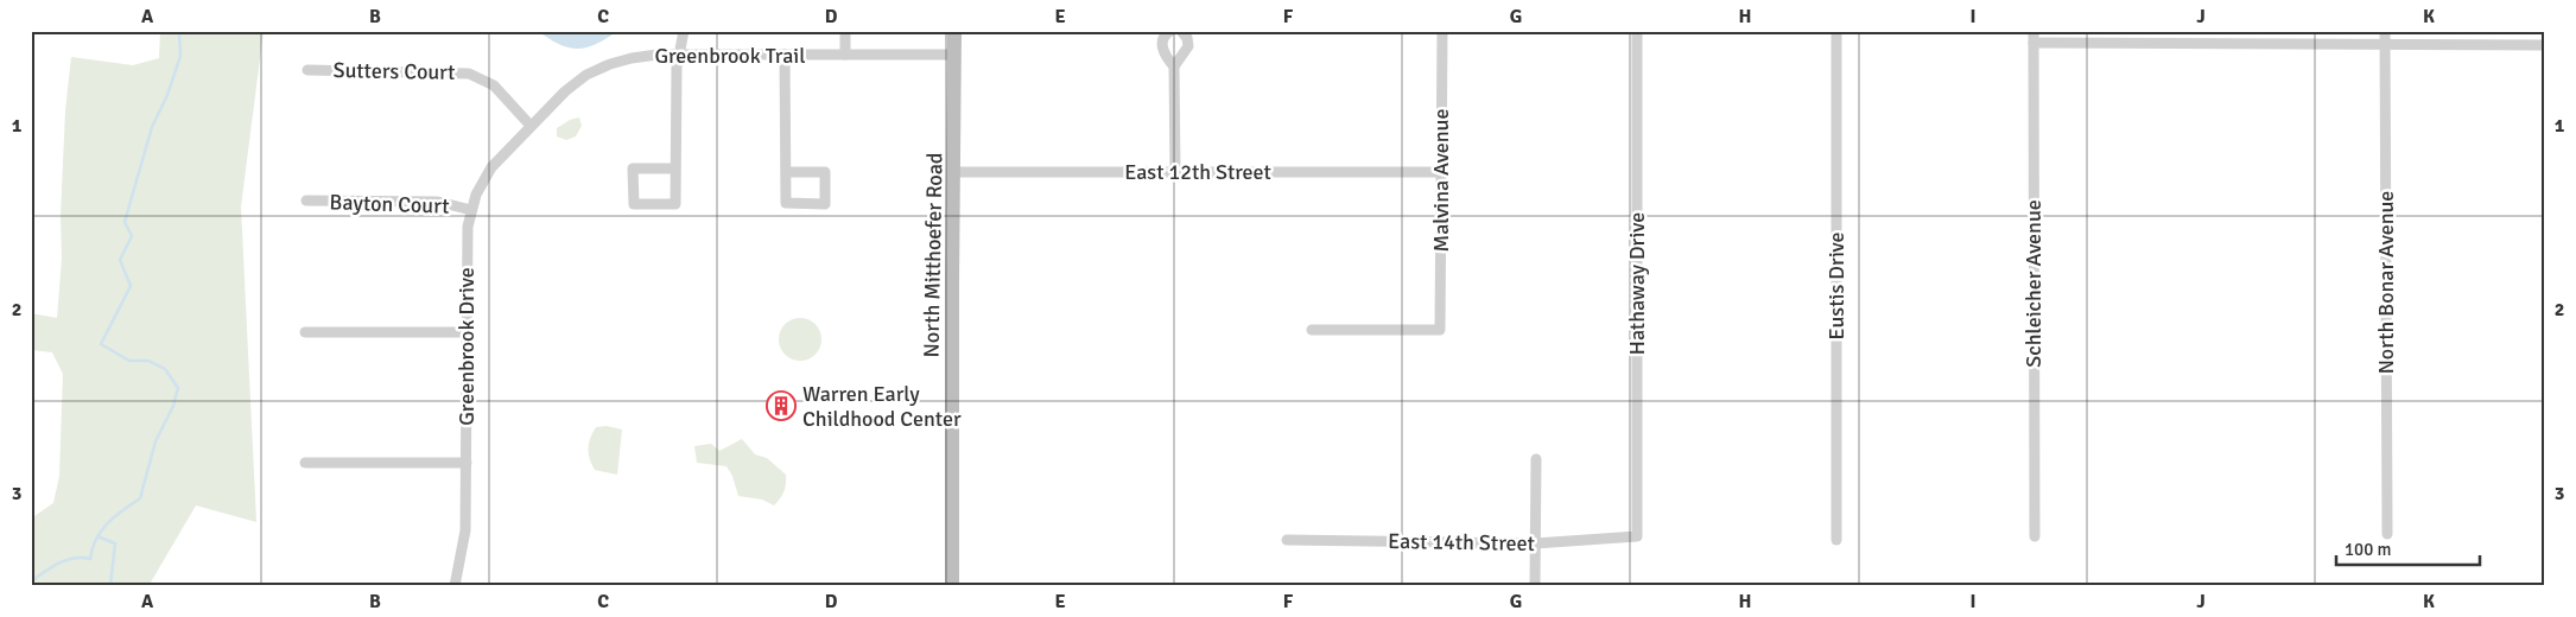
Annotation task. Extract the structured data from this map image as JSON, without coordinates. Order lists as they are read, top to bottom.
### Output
{
  "streets": {
    "main road": ["North Mitthoefer Road"],
    "street": [
      "Greenbrook Trail",
      "Sutters Court",
      "East 12th Street",
      "Malvina Avenue",
      "Bayton Court",
      "North Bonar Avenue",
      "Hathaway Drive",
      "Schleicher Avenue",
      "Eustis Drive",
      "Greenbrook Drive",
      "East 14th Street"
    ]
  },
  "crossings": [
    ["Greenbrook Trail", "Sutters Court"],
    ["Greenbrook Trail", "North Mitthoefer Road"],
    ["Greenbrook Trail", "Greenbrook Drive"],
    ["Sutters Court", "Greenbrook Drive"],
    ["East 12th Street", "Malvina Avenue"],
    ["East 12th Street", "North Mitthoefer Road"],
    ["Bayton Court", "Greenbrook Drive"],
    ["Hathaway Drive", "East 14th Street"]
  ],
  "places": {
    "building": ["Warren Early Childhood Center"]
  },
  "scale_bar": "100 m",
  "grid": {
    "columns": [
      "A",
      "B",
      "C",
      "D",
      "E",
      "F",
      "G",
      "H",
      "I",
      "J",
      "K"
    ],
    "rows": ["1", "2", "3"]
  }
}
